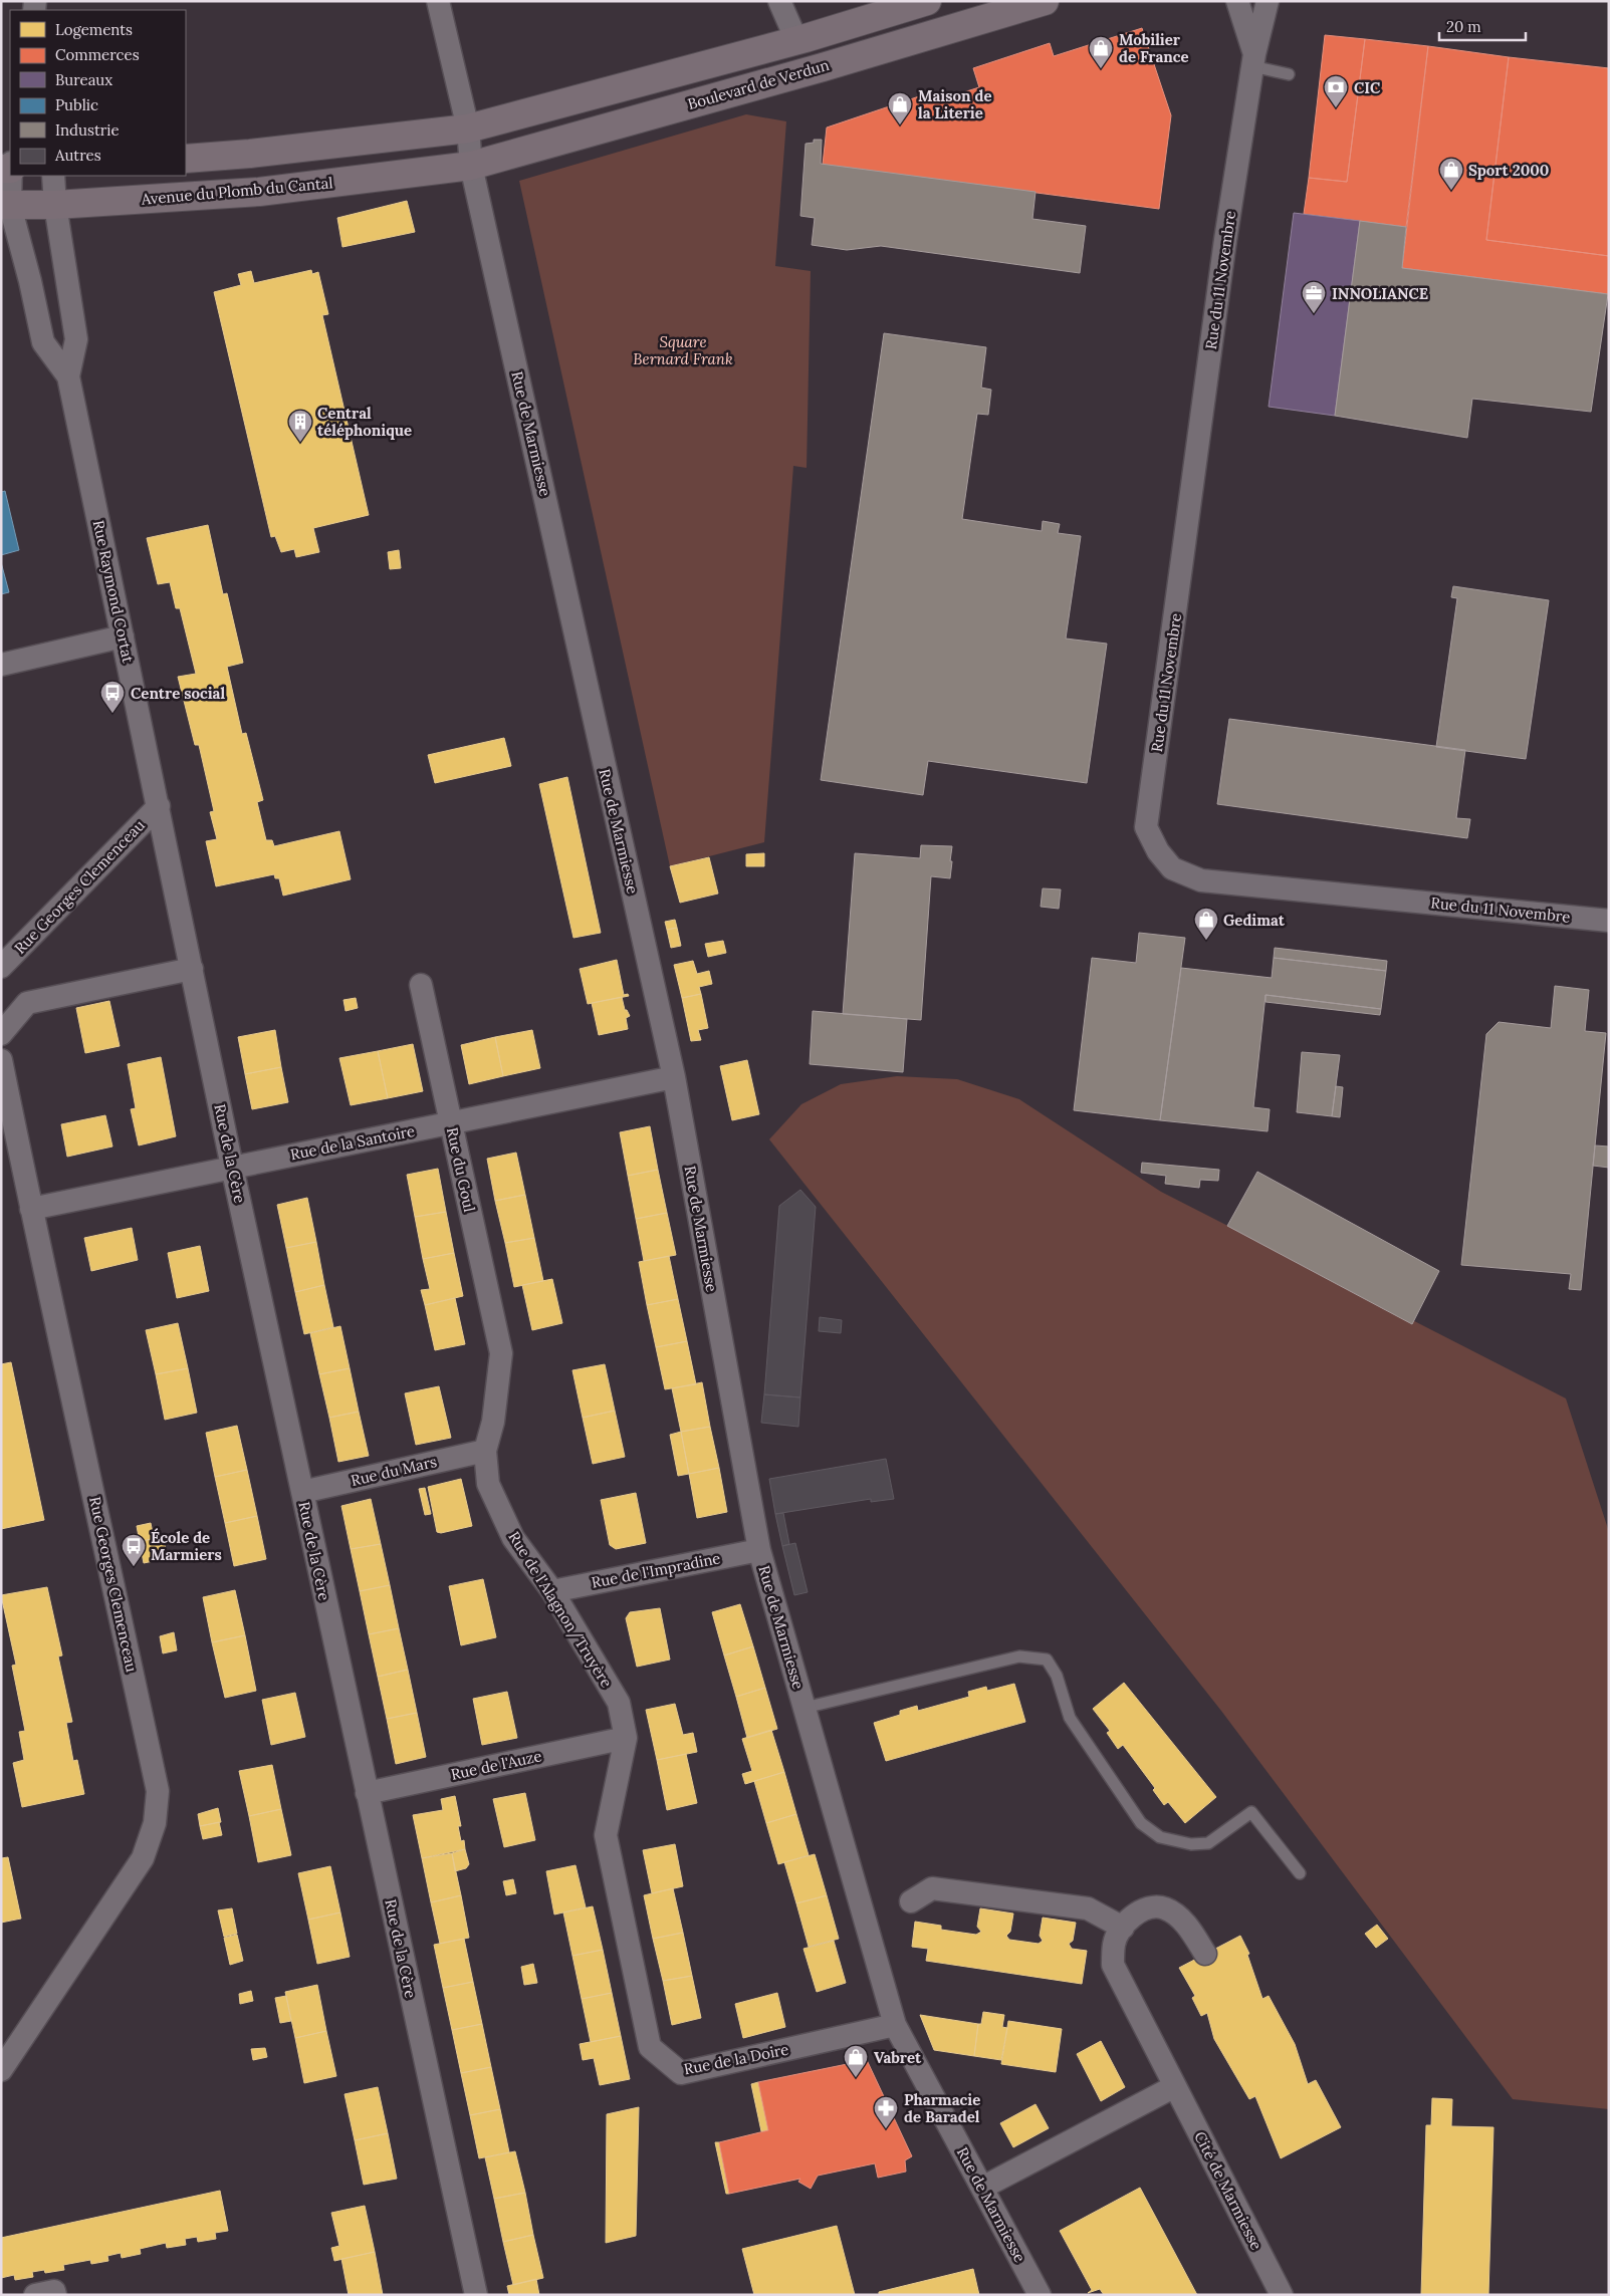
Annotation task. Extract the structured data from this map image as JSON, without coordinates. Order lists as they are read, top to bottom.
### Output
{
  "streets": {
    "main road": ["Boulevard de Verdun", "Avenue du Plomb du Cantal"],
    "street": [
      "Rue du 11 Novembre",
      "Rue de Marmiesse",
      "Rue Raymond Cortat",
      "Rue Georges Clemenceau",
      "Rue de la Santoire",
      "Rue de la Cère",
      "Rue du Goul",
      "Rue du Mars",
      "Rue de l'Impradine",
      "Rue de l'Alagnon/Truyère",
      "Rue de l'Auze",
      "Rue de la Doire",
      "Cité de Marmiesse"
    ]
  },
  "crossings": [
    ["Boulevard de Verdun", "Avenue du Plomb du Cantal"],
    ["Boulevard de Verdun", "Rue de Marmiesse"],
    ["Avenue du Plomb du Cantal", "Rue de Marmiesse"],
    ["Avenue du Plomb du Cantal", "Rue Raymond Cortat"],
    ["Rue de Marmiesse", "Rue de la Santoire"],
    ["Rue de Marmiesse", "Rue de l'Impradine"],
    ["Rue de Marmiesse", "Rue de la Doire"],
    ["Rue Raymond Cortat", "Rue Georges Clemenceau"],
    ["Rue Raymond Cortat", "Rue de la Cère"],
    ["Rue Georges Clemenceau", "Rue de la Santoire"],
    ["Rue Georges Clemenceau", "Rue de la Cère"],
    ["Rue de la Santoire", "Rue de la Cère"],
    ["Rue de la Santoire", "Rue du Goul"],
    ["Rue de la Cère", "Rue du Mars"],
    ["Rue de la Cère", "Rue de l'Auze"],
    ["Rue du Goul", "Rue de l'Alagnon/Truyère"],
    ["Rue du Mars", "Rue de l'Alagnon/Truyère"],
    ["Rue de l'Impradine", "Rue de l'Alagnon/Truyère"],
    ["Rue de l'Alagnon/Truyère", "Rue de l'Auze"],
    ["Rue de l'Alagnon/Truyère", "Rue de la Doire"]
  ],
  "parks": ["Square Bernard Frank"],
  "places": {
    "shop": [
      "Mobilier de France",
      "Maison de la Literie",
      "Sport 2000",
      "Gedimat",
      "Vabret"
    ],
    "bank": ["CIC"],
    "office": ["INNOLIANCE"],
    "building": ["Central téléphonique"],
    "bus stop": ["Centre social", "École de Marmiers"],
    "pharmacy": ["Pharmacie de Baradel"]
  },
  "legend": [
    "Logements",
    "Commerces",
    "Bureaux",
    "Public",
    "Industrie",
    "Autres"
  ],
  "scale_bar": "20 m"
}
